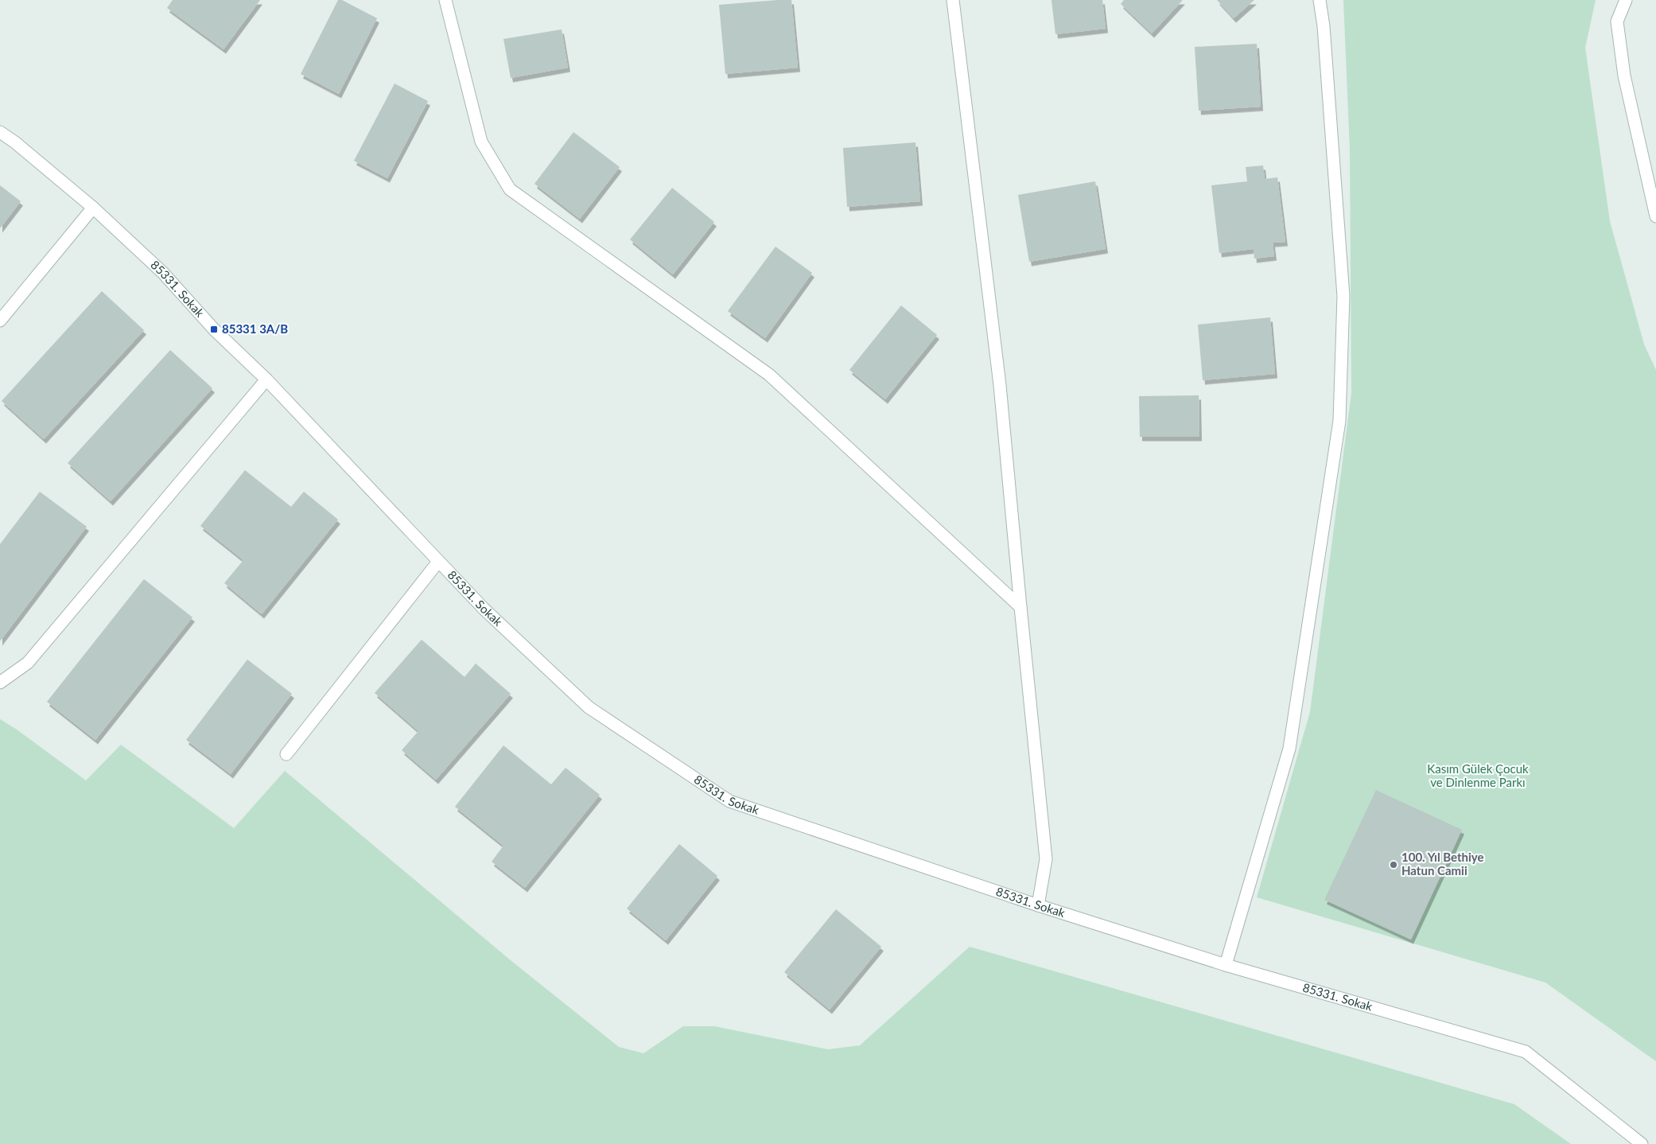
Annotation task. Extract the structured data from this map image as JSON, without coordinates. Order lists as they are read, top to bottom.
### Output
{
  "streets": {
    "street": ["85331. Sokak"]
  },
  "parks": ["Kasım Gülek Çocuk ve Dinlenme Parkı"],
  "places": {
    "transit": ["85331 3A/B"],
    "other": ["100. Yıl Bethiye Hatun Camii"]
  }
}
